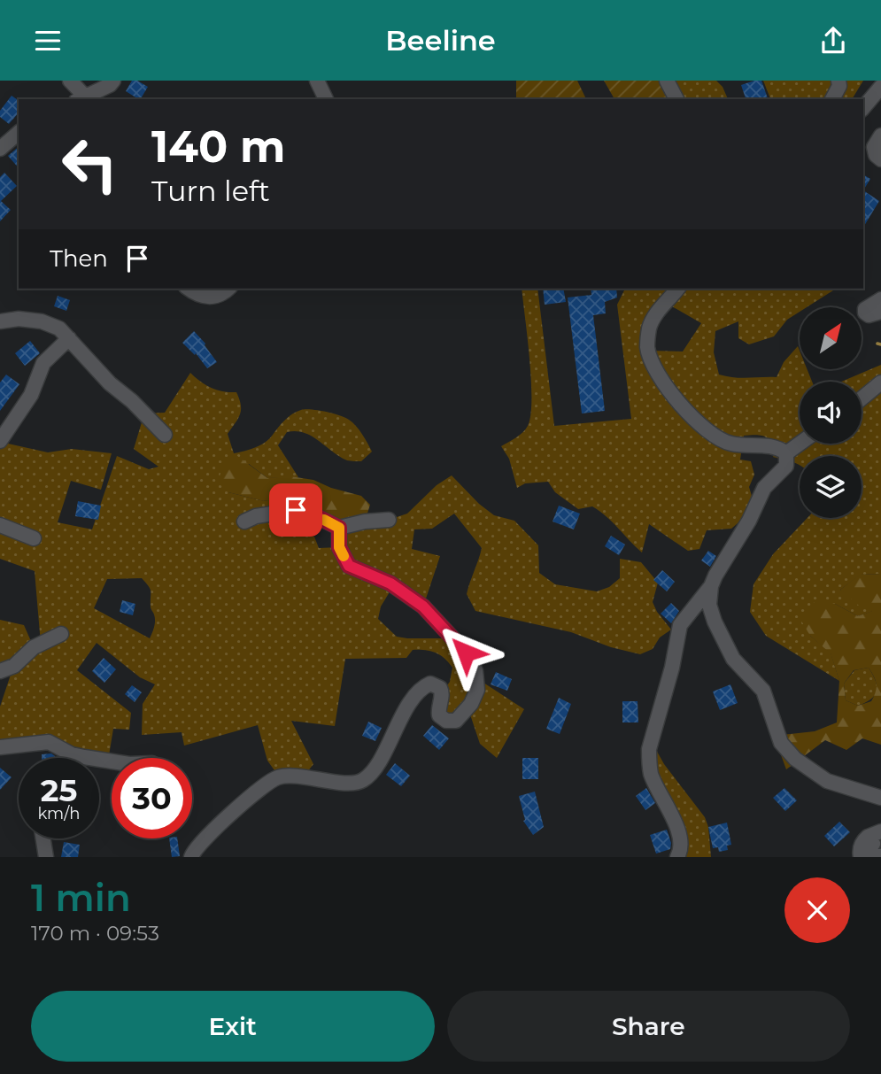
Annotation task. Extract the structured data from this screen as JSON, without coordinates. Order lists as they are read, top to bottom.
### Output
{
  "north": "top right",
  "page": {
    "header": "Beeline",
    "turn": ["140 m", "Turn left"],
    "then": "Then",
    "speed": "25 km/h",
    "limit": "30",
    "heading": ["1 min", "170 m · 09:53"],
    "buttons": ["Exit", "Share"]
  }
}
